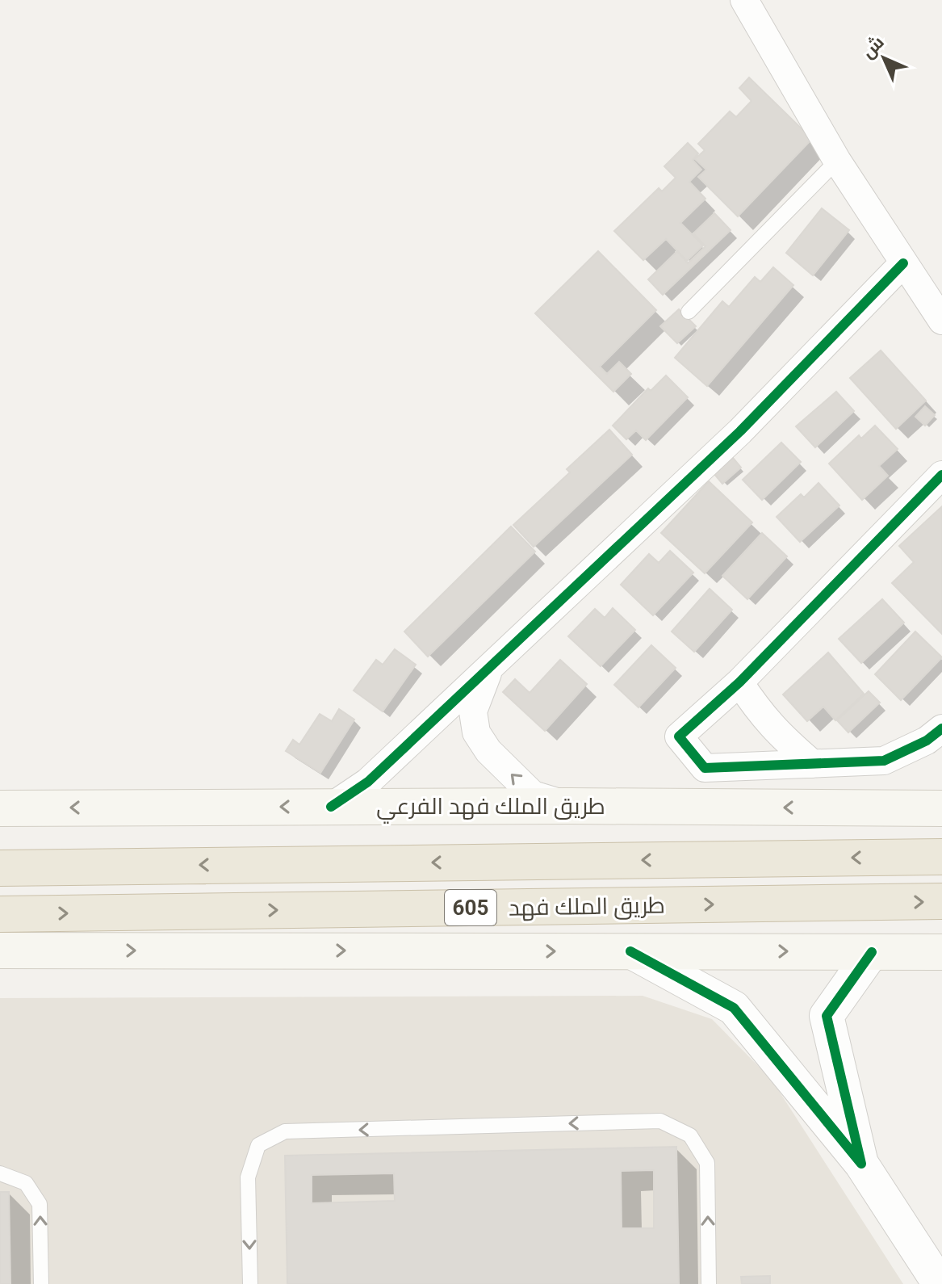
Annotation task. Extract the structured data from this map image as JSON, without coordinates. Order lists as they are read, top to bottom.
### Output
{
  "streets": {
    "highway": ["طريق الملك فهد", "605"],
    "main road": ["طريق الملك فهد الفرعي"]
  },
  "north": "top left"
}
